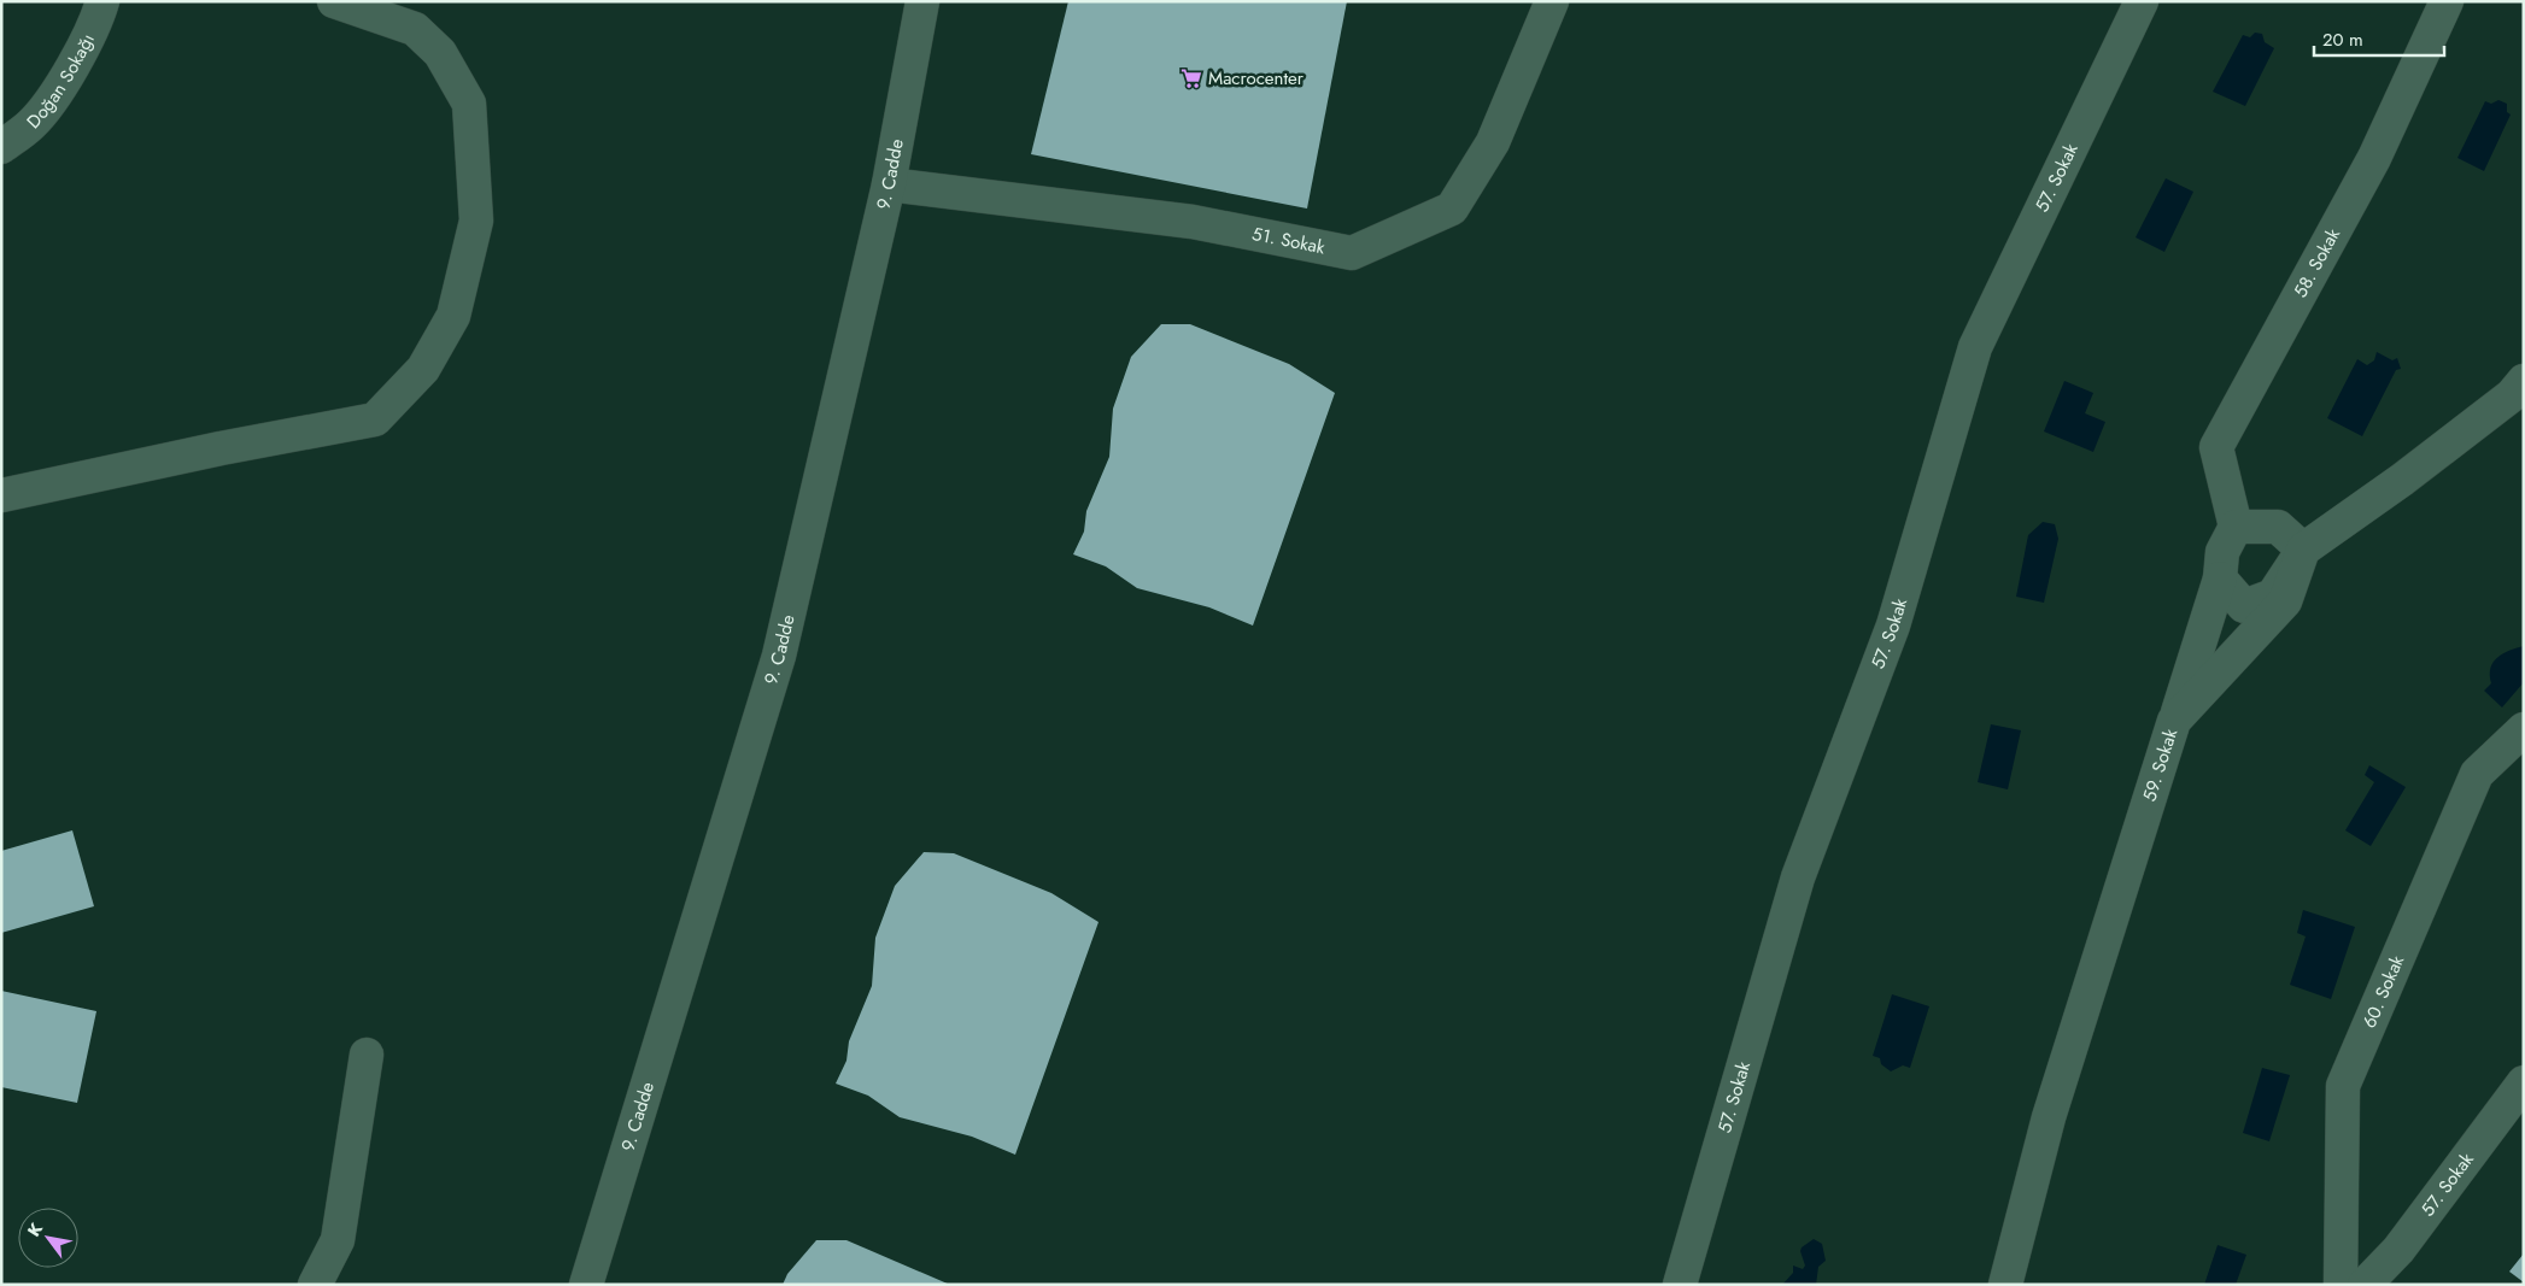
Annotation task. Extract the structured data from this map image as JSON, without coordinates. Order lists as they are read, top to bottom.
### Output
{
  "streets": {
    "street": [
      "Doğan Sokağı",
      "9. Cadde",
      "57. Sokak",
      "51. Sokak",
      "58. Sokak",
      "59. Sokak",
      "60. Sokak"
    ]
  },
  "crossings": [
    ["9. Cadde", "51. Sokak"],
    ["58. Sokak", "59. Sokak"]
  ],
  "places": {
    "supermarket": ["Macrocenter"]
  },
  "scale_bar": "20 m",
  "north": "top left"
}
